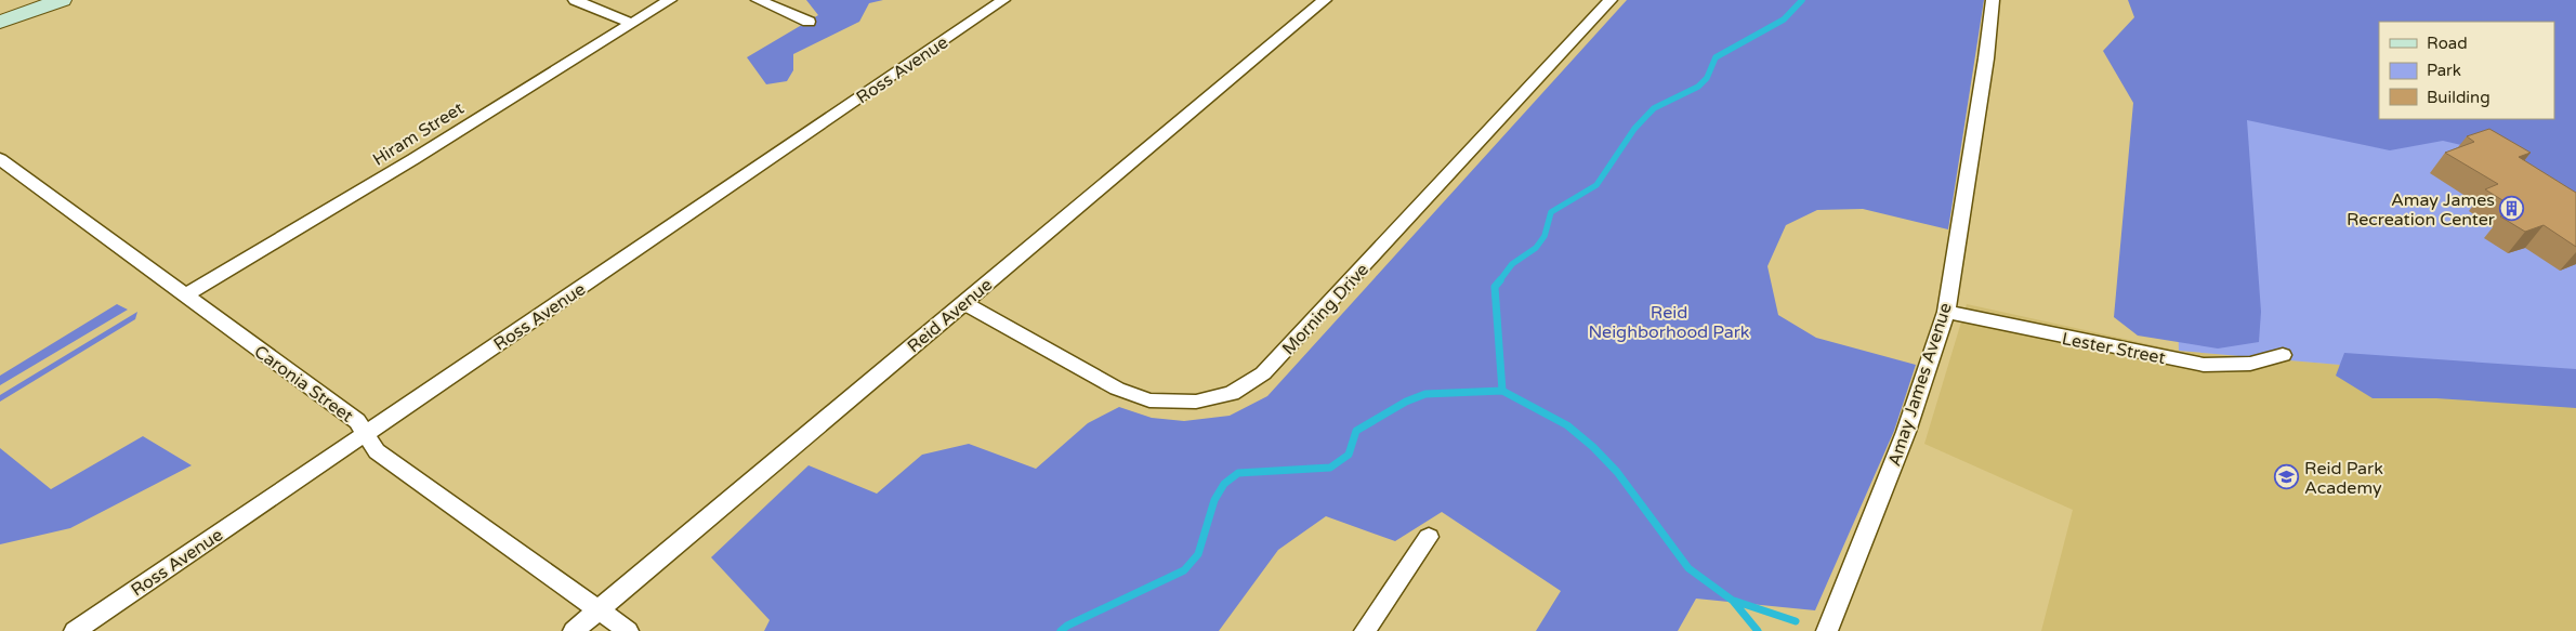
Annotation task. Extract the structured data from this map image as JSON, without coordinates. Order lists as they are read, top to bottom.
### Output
{
  "streets": {
    "street": [
      "Ross Avenue",
      "Hiram Street",
      "Morning Drive",
      "Reid Avenue",
      "Lester Street",
      "Caronia Street",
      "Amay James Avenue"
    ]
  },
  "crossings": [
    ["Ross Avenue", "Caronia Street"],
    ["Hiram Street", "Caronia Street"],
    ["Morning Drive", "Reid Avenue"],
    ["Reid Avenue", "Caronia Street"],
    ["Lester Street", "Amay James Avenue"]
  ],
  "parks": ["Reid Neighborhood Park"],
  "places": {
    "building": ["Amay James Recreation Center"],
    "school or university": ["Reid Park Academy"]
  },
  "legend": ["Road", "Park", "Building"]
}
